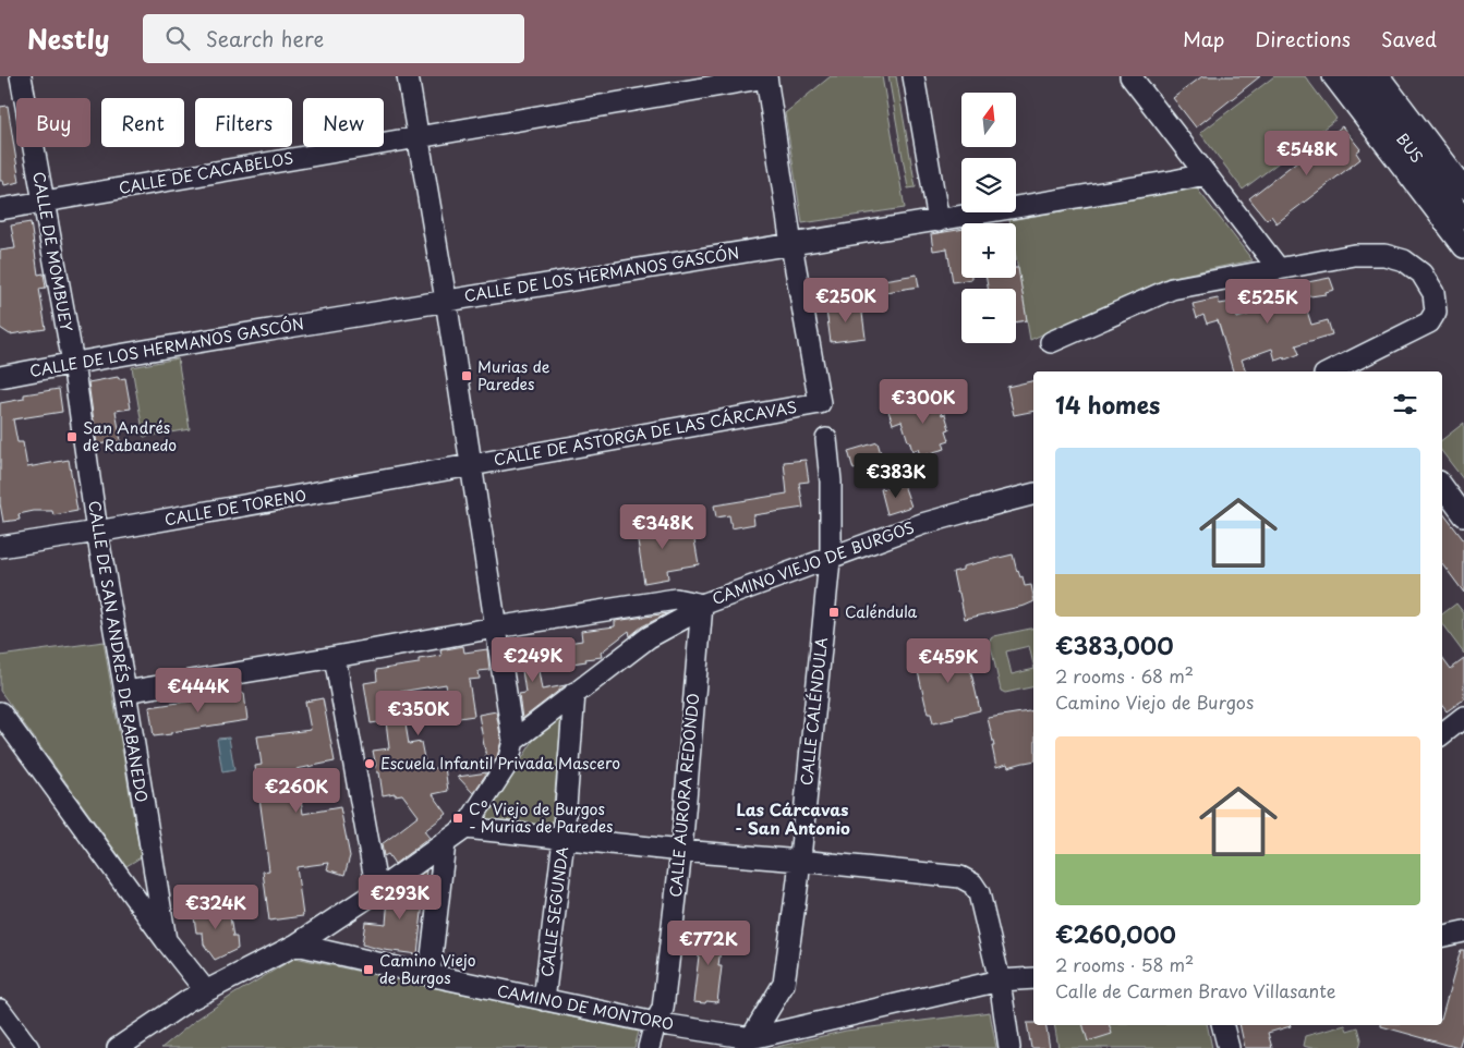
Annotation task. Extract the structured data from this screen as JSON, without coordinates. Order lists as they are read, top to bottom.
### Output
{
  "streets": {
    "street": [
      "BUS",
      "CALLE DE CACABELOS",
      "CALLE DE MOMBUEY",
      "CALLE DE LOS HERMANOS GASCÓN",
      "CALLE DE ASTORGA DE LAS CÁRCAVAS",
      "CALLE DE TORENO",
      "CAMINO VIEJO DE BURGOS",
      "CALLE DE SAN ANDRÉS DE RABANEDO",
      "CALLE CALÉNDULA",
      "CALLE AURORA REDONDO",
      "CALLE SEGUNDA",
      "CAMINO DE MONTORO"
    ]
  },
  "crossings": [
    ["CALLE DE CACABELOS", "CALLE DE MOMBUEY"],
    ["CALLE DE MOMBUEY", "CALLE DE LOS HERMANOS GASCÓN"],
    ["CALLE DE MOMBUEY", "CALLE DE SAN ANDRÉS DE RABANEDO"],
    ["CALLE DE LOS HERMANOS GASCÓN", "CALLE DE ASTORGA DE LAS CÁRCAVAS"],
    ["CALLE DE LOS HERMANOS GASCÓN", "CALLE DE SAN ANDRÉS DE RABANEDO"],
    ["CALLE DE ASTORGA DE LAS CÁRCAVAS", "CALLE DE TORENO"],
    ["CALLE DE TORENO", "CALLE DE SAN ANDRÉS DE RABANEDO"],
    ["CAMINO VIEJO DE BURGOS", "CALLE CALÉNDULA"],
    ["CAMINO VIEJO DE BURGOS", "CALLE AURORA REDONDO"],
    ["CAMINO VIEJO DE BURGOS", "CALLE SEGUNDA"],
    ["CALLE CALÉNDULA", "CAMINO DE MONTORO"],
    ["CALLE AURORA REDONDO", "CAMINO DE MONTORO"],
    ["CALLE SEGUNDA", "CAMINO DE MONTORO"]
  ],
  "districts": ["Las Cárcavas - San Antonio"],
  "places": {
    "transit": [
      "Murias de Paredes",
      "San Andrés de Rabanedo",
      "Caléndula",
      "Cº Viejo de Burgos - Murias de Paredes",
      "Camino Viejo de Burgos"
    ],
    "other": ["Escuela Infantil Privada Mascero"]
  },
  "north": "top",
  "page": {
    "header": "Nestly",
    "search": "Search here",
    "nav": ["Map", "Directions", "Saved"],
    "map_buttons": ["+", "−"],
    "chip": [
      "Buy",
      "Rent",
      "Filters",
      "New"
    ],
    "price": [
      "€548K",
      "€250K",
      "€525K",
      "€300K",
      "€383K",
      "€348K",
      "€249K",
      "€459K",
      "€444K",
      "€350K",
      "€260K",
      "€293K",
      "€324K",
      "€772K"
    ],
    "heading": "14 homes",
    "list": [
      {
        "name": "€383,000",
        "note": "2 rooms · 68 m² · Camino Viejo de Burgos"
      },
      {
        "name": "€260,000",
        "note": "2 rooms · 58 m² · Calle de Carmen Bravo Villasante"
      }
    ]
  }
}
